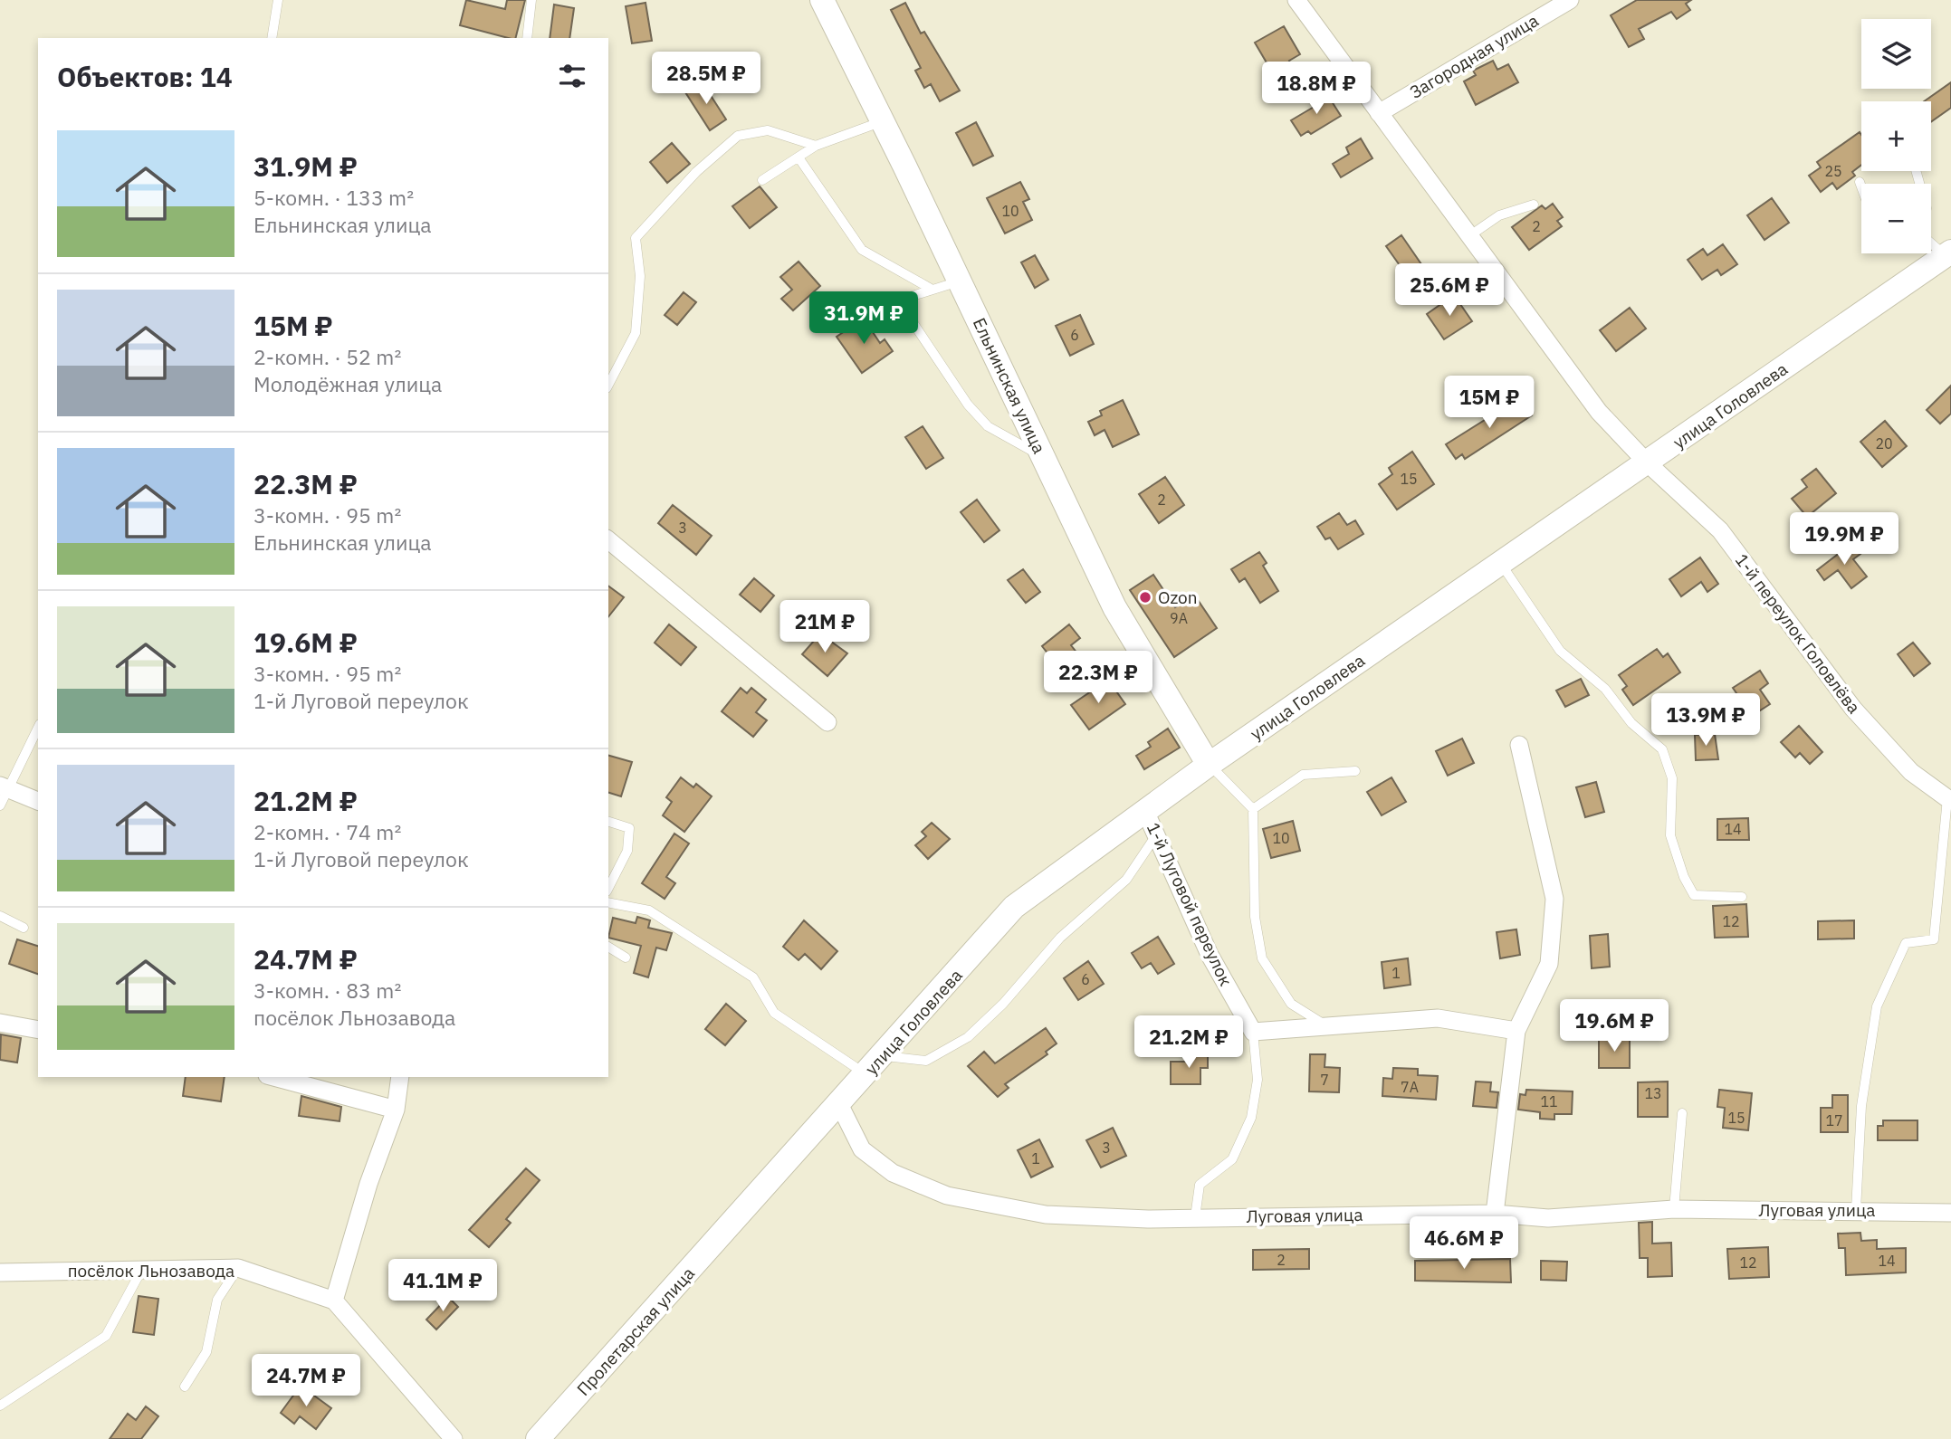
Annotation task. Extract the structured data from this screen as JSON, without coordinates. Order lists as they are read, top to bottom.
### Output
{
  "streets": {
    "main road": ["Ельнинская улица", "улица Головлева", "Пролетарская улица"],
    "street": [
      "Загородная улица",
      "1-й переулок Головлёва",
      "1-й Луговой переулок",
      "Луговая улица",
      "посёлок Льнозавода"
    ]
  },
  "crossings": [
    ["Загородная улица", "1-й переулок Головлёва"],
    ["Ельнинская улица", "улица Головлева"],
    ["улица Головлева", "1-й переулок Головлёва"],
    ["улица Головлева", "1-й Луговой переулок"],
    ["улица Головлева", "Луговая улица"],
    ["улица Головлева", "Пролетарская улица"]
  ],
  "places": ["Ozon"],
  "house_numbers": [
    "25",
    "10",
    "2",
    "6",
    "20",
    "15",
    "2",
    "3",
    "9А",
    "14",
    "10",
    "12",
    "1",
    "6",
    "7",
    "7А",
    "13",
    "11",
    "15",
    "17",
    "3",
    "1",
    "2",
    "14",
    "12"
  ],
  "page": {
    "map_buttons": ["+", "−"],
    "heading": "Объектов: 14",
    "price": [
      "28.5M ₽",
      "18.8M ₽",
      "25.6M ₽",
      "31.9M ₽",
      "15M ₽",
      "19.9M ₽",
      "21M ₽",
      "22.3M ₽",
      "13.9M ₽",
      "19.6M ₽",
      "21.2M ₽",
      "46.6M ₽",
      "41.1M ₽",
      "24.7M ₽"
    ],
    "list": [
      {
        "name": "31.9M ₽",
        "note": "5-комн. · 133 m² · Ельнинская улица"
      },
      {
        "name": "15M ₽",
        "note": "2-комн. · 52 m² · Молодёжная улица"
      },
      {
        "name": "22.3M ₽",
        "note": "3-комн. · 95 m² · Ельнинская улица"
      },
      {
        "name": "19.6M ₽",
        "note": "3-комн. · 95 m² · 1-й Луговой переулок"
      },
      {
        "name": "21.2M ₽",
        "note": "2-комн. · 74 m² · 1-й Луговой переулок"
      },
      {
        "name": "24.7M ₽",
        "note": "3-комн. · 83 m² · посёлок Льнозавода"
      }
    ]
  }
}
